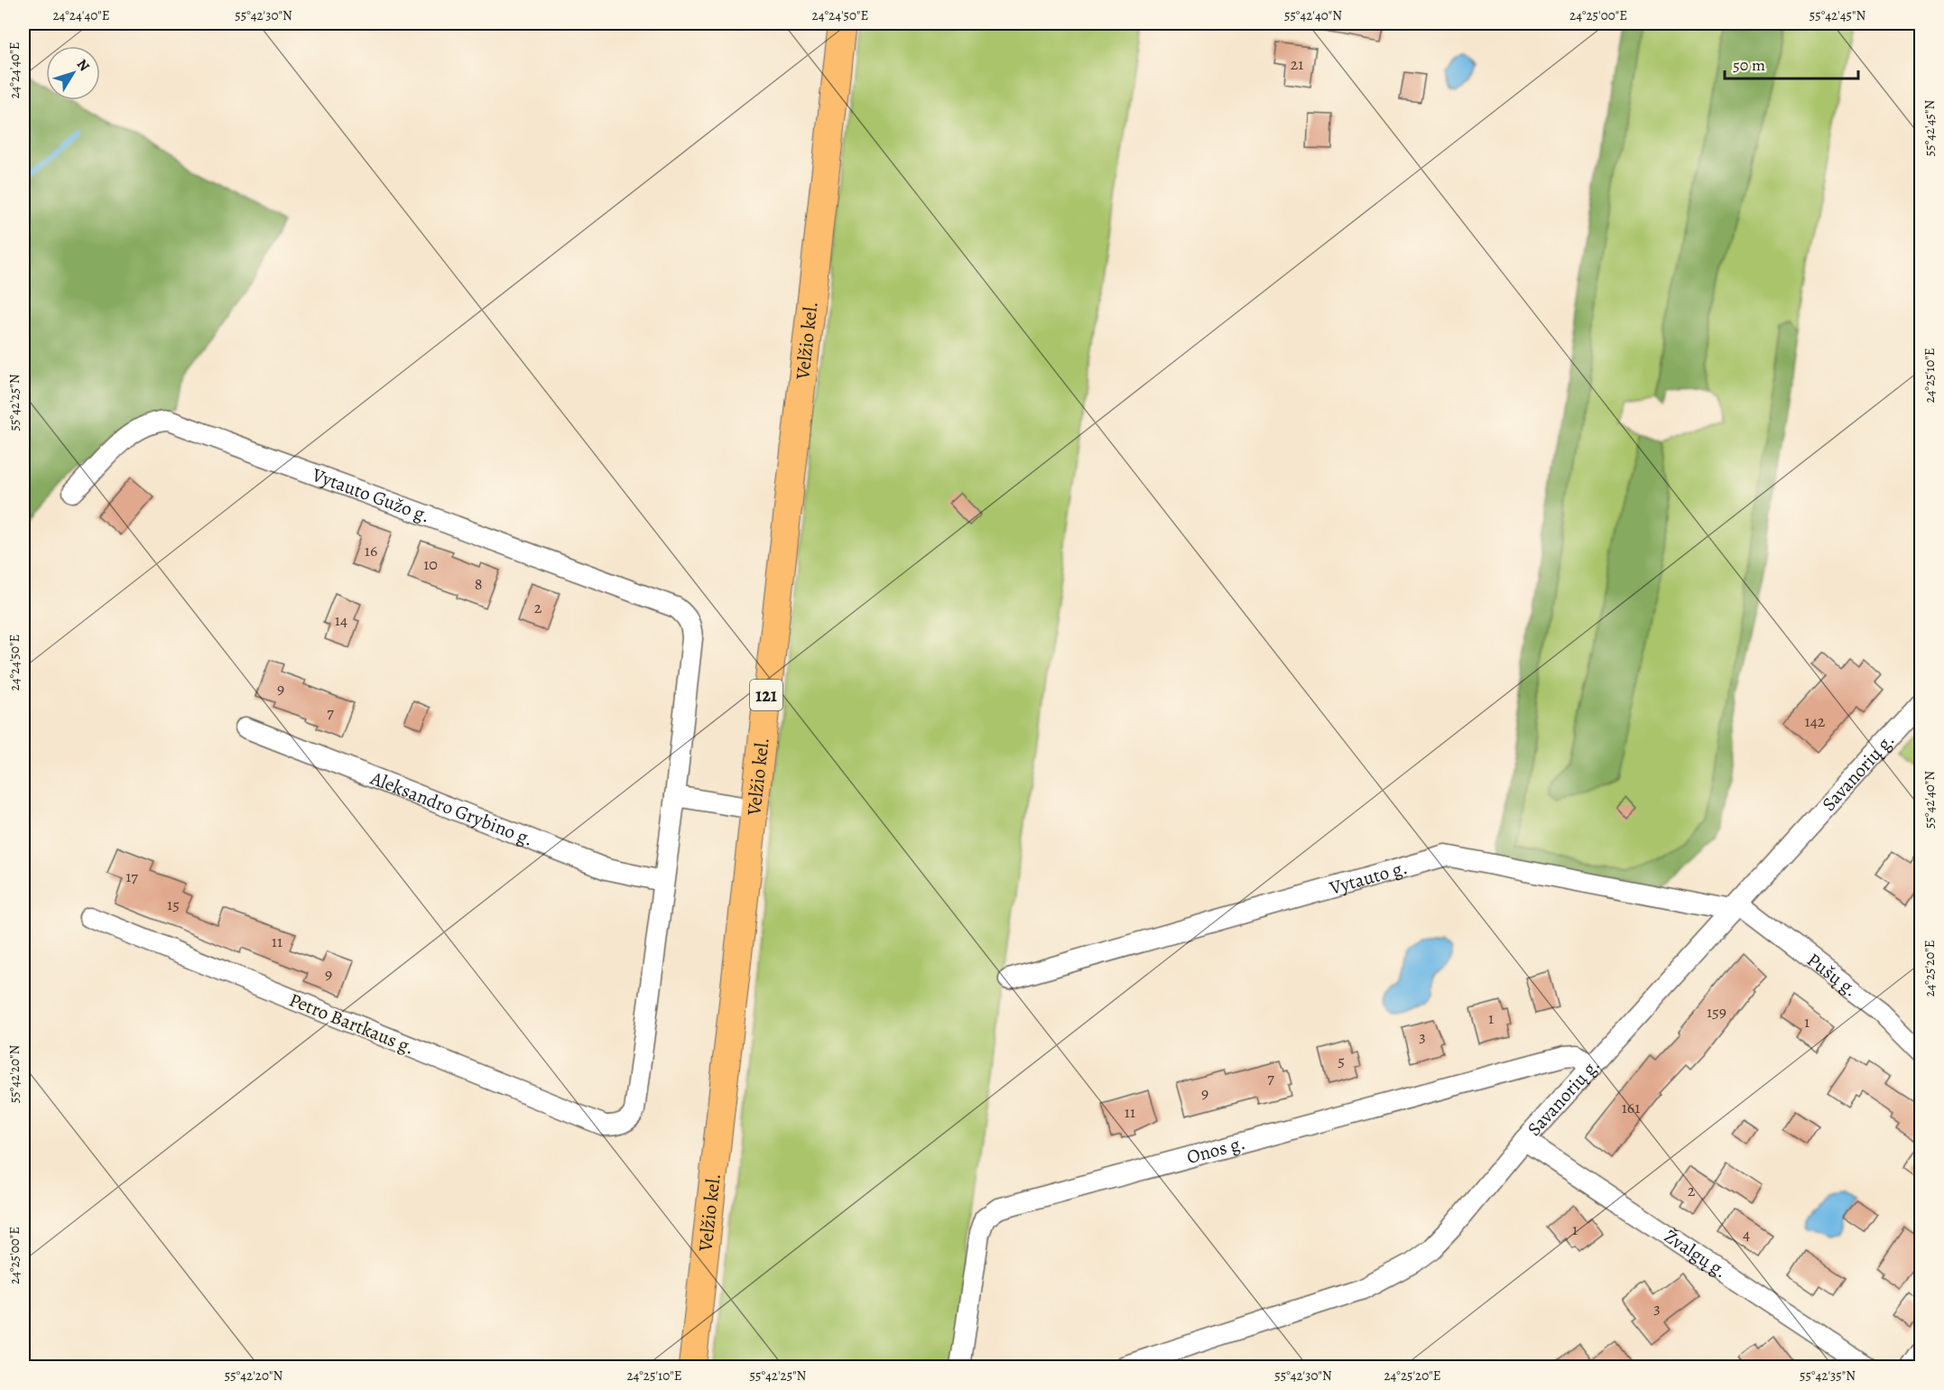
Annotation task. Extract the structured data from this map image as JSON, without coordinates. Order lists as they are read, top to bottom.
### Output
{
  "streets": {
    "main road": ["Velžio kel.", "121"],
    "street": [
      "Vytauto Gužo g.",
      "Savanorių g.",
      "Aleksandro Grybino g.",
      "Vytauto g.",
      "Pušų g.",
      "Petro Bartkaus g.",
      "Onos g.",
      "Žvalgų g."
    ]
  },
  "crossings": [
    ["Savanorių g.", "Vytauto g."],
    ["Savanorių g.", "Pušų g."],
    ["Savanorių g.", "Onos g."],
    ["Savanorių g.", "Žvalgų g."],
    ["Aleksandro Grybino g.", "Petro Bartkaus g."],
    ["Vytauto g.", "Pušų g."]
  ],
  "house_numbers": [
    "21",
    "16",
    "10",
    "8",
    "2",
    "14",
    "9",
    "7",
    "142",
    "17",
    "15",
    "11",
    "9",
    "159",
    "1",
    "1",
    "3",
    "5",
    "7",
    "9",
    "161",
    "11",
    "2",
    "1",
    "4",
    "3"
  ],
  "scale_bar": "50 m",
  "north": "top right",
  "coordinates": [
    "24°24'40\"E",
    "55°42'30\"N",
    "24°24'50\"E",
    "55°42'40\"N",
    "24°25'00\"E",
    "55°42'45\"N",
    "24°25'10\"E",
    "55°42'25\"N",
    "24°25'20\"E",
    "55°42'20\"N",
    "55°42'35\"N"
  ]
}
